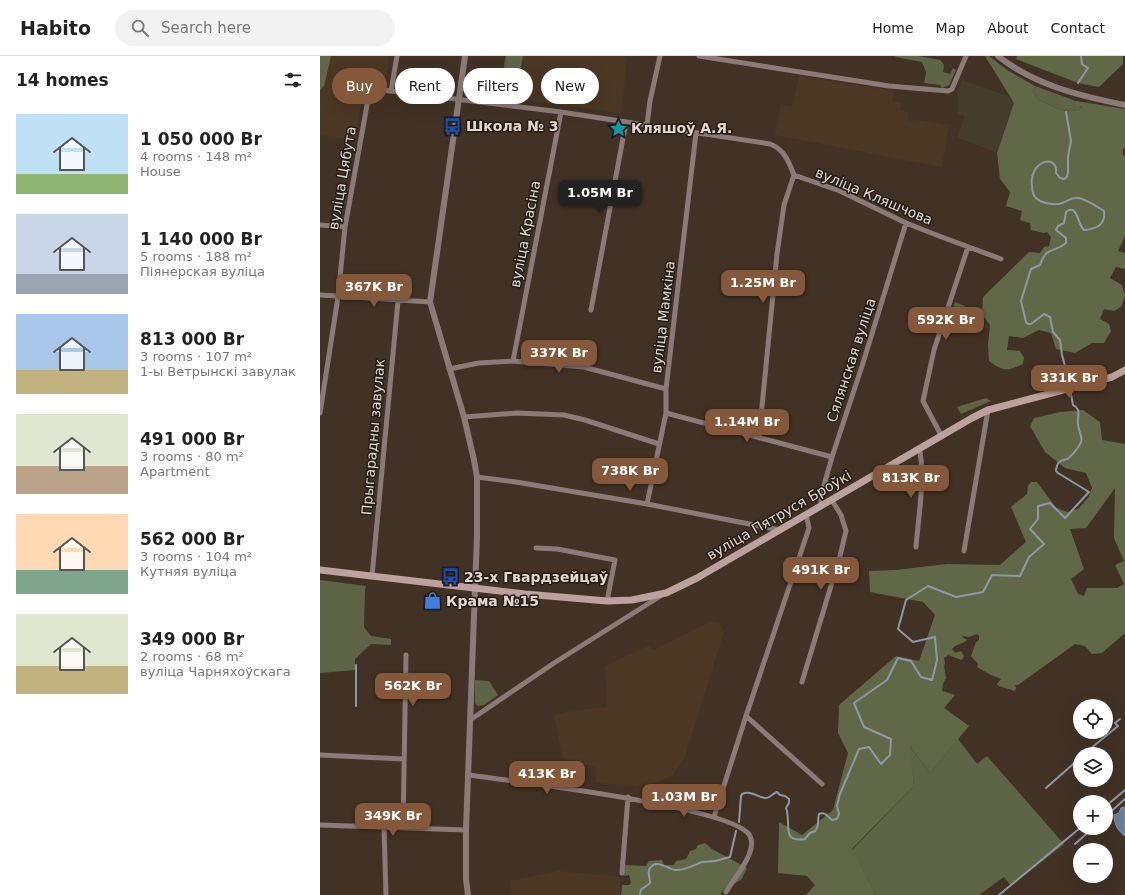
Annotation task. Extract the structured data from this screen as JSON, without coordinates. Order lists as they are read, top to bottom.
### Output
{
  "streets": {
    "main road": ["вуліца Пятруся Броўкі"],
    "street": [
      "вуліца Цябута",
      "вуліца Кляшчова",
      "вуліца Красіна",
      "вуліца Мамкіна",
      "Сялянская вуліца",
      "Прыгарадны завулак"
    ]
  },
  "crossings": [
    ["вуліца Кляшчова", "вуліца Красіна"],
    ["вуліца Кляшчова", "вуліца Мамкіна"],
    ["вуліца Кляшчова", "Сялянская вуліца"],
    ["Сялянская вуліца", "вуліца Пятруся Броўкі"],
    ["Прыгарадны завулак", "вуліца Пятруся Броўкі"]
  ],
  "places": {
    "bus stop": ["Школа № 3", "23-х Гвардзейцаў"],
    "place": ["Кляшоў А.Я."],
    "shop": ["Крама №15"]
  },
  "page": {
    "header": "Habito",
    "search": "Search here",
    "nav": [
      "Home",
      "Map",
      "About",
      "Contact"
    ],
    "heading": "14 homes",
    "chip": [
      "Buy",
      "Rent",
      "Filters",
      "New"
    ],
    "list": [
      {
        "name": "1 050 000 Br",
        "note": "4 rooms · 148 m² · House"
      },
      {
        "name": "1 140 000 Br",
        "note": "5 rooms · 188 m² · Піянерская вуліца"
      },
      {
        "name": "813 000 Br",
        "note": "3 rooms · 107 m² · 1-ы Ветрынскі завулак"
      },
      {
        "name": "491 000 Br",
        "note": "3 rooms · 80 m² · Apartment"
      },
      {
        "name": "562 000 Br",
        "note": "3 rooms · 104 m² · Кутняя вуліца"
      },
      {
        "name": "349 000 Br",
        "note": "2 rooms · 68 m² · вуліца Чарняхоўскага"
      }
    ],
    "price": [
      "1.05M Br",
      "1.25M Br",
      "367K Br",
      "592K Br",
      "337K Br",
      "331K Br",
      "1.14M Br",
      "738K Br",
      "813K Br",
      "491K Br",
      "562K Br",
      "413K Br",
      "1.03M Br",
      "349K Br"
    ],
    "map_buttons": ["+", "−"]
  }
}
